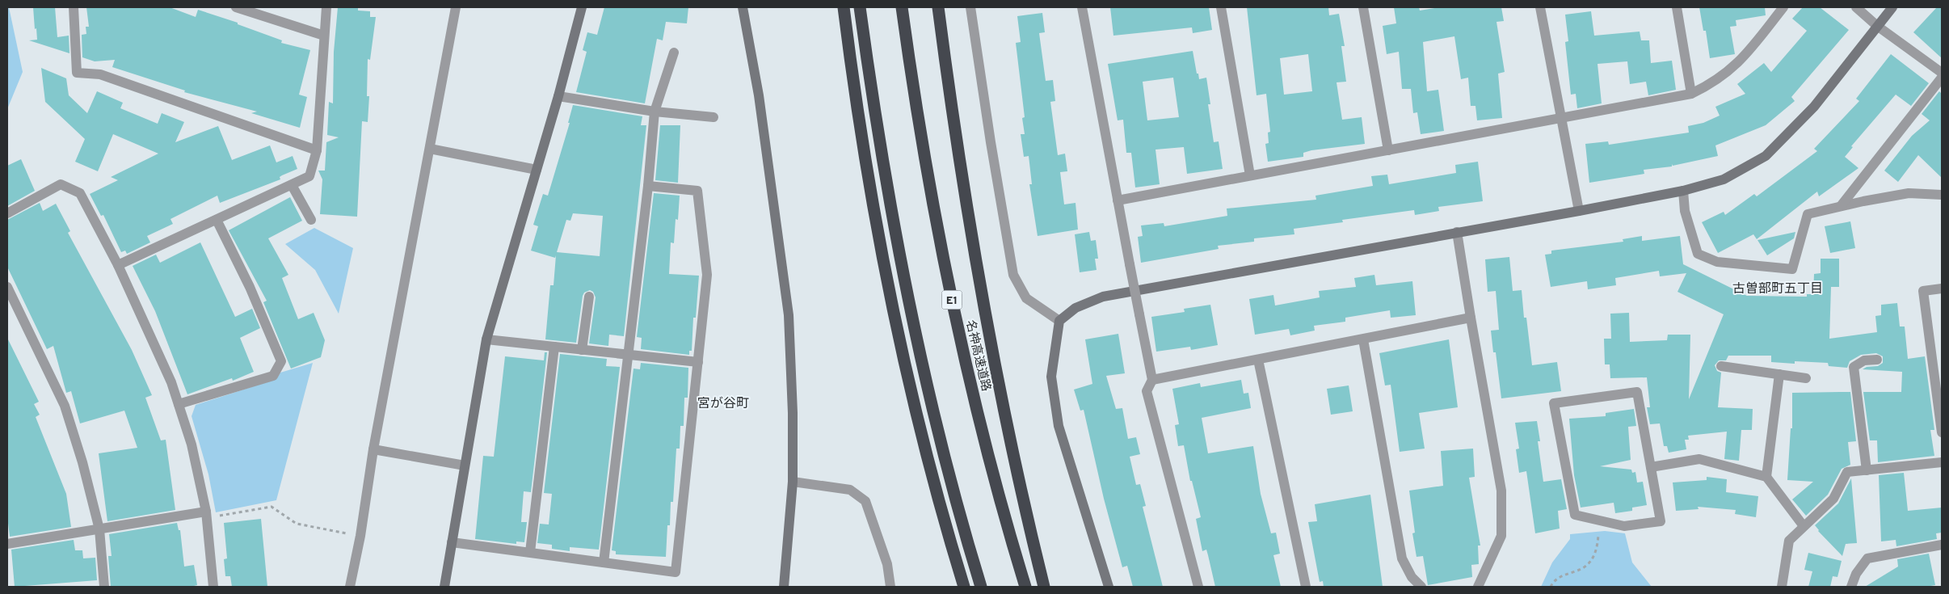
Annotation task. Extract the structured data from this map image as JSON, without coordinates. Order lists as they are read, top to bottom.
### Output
{
  "streets": {
    "highway": ["E1", "名神高速道路"]
  },
  "districts": ["古曽部町五丁目", "宮が谷町"]
}
